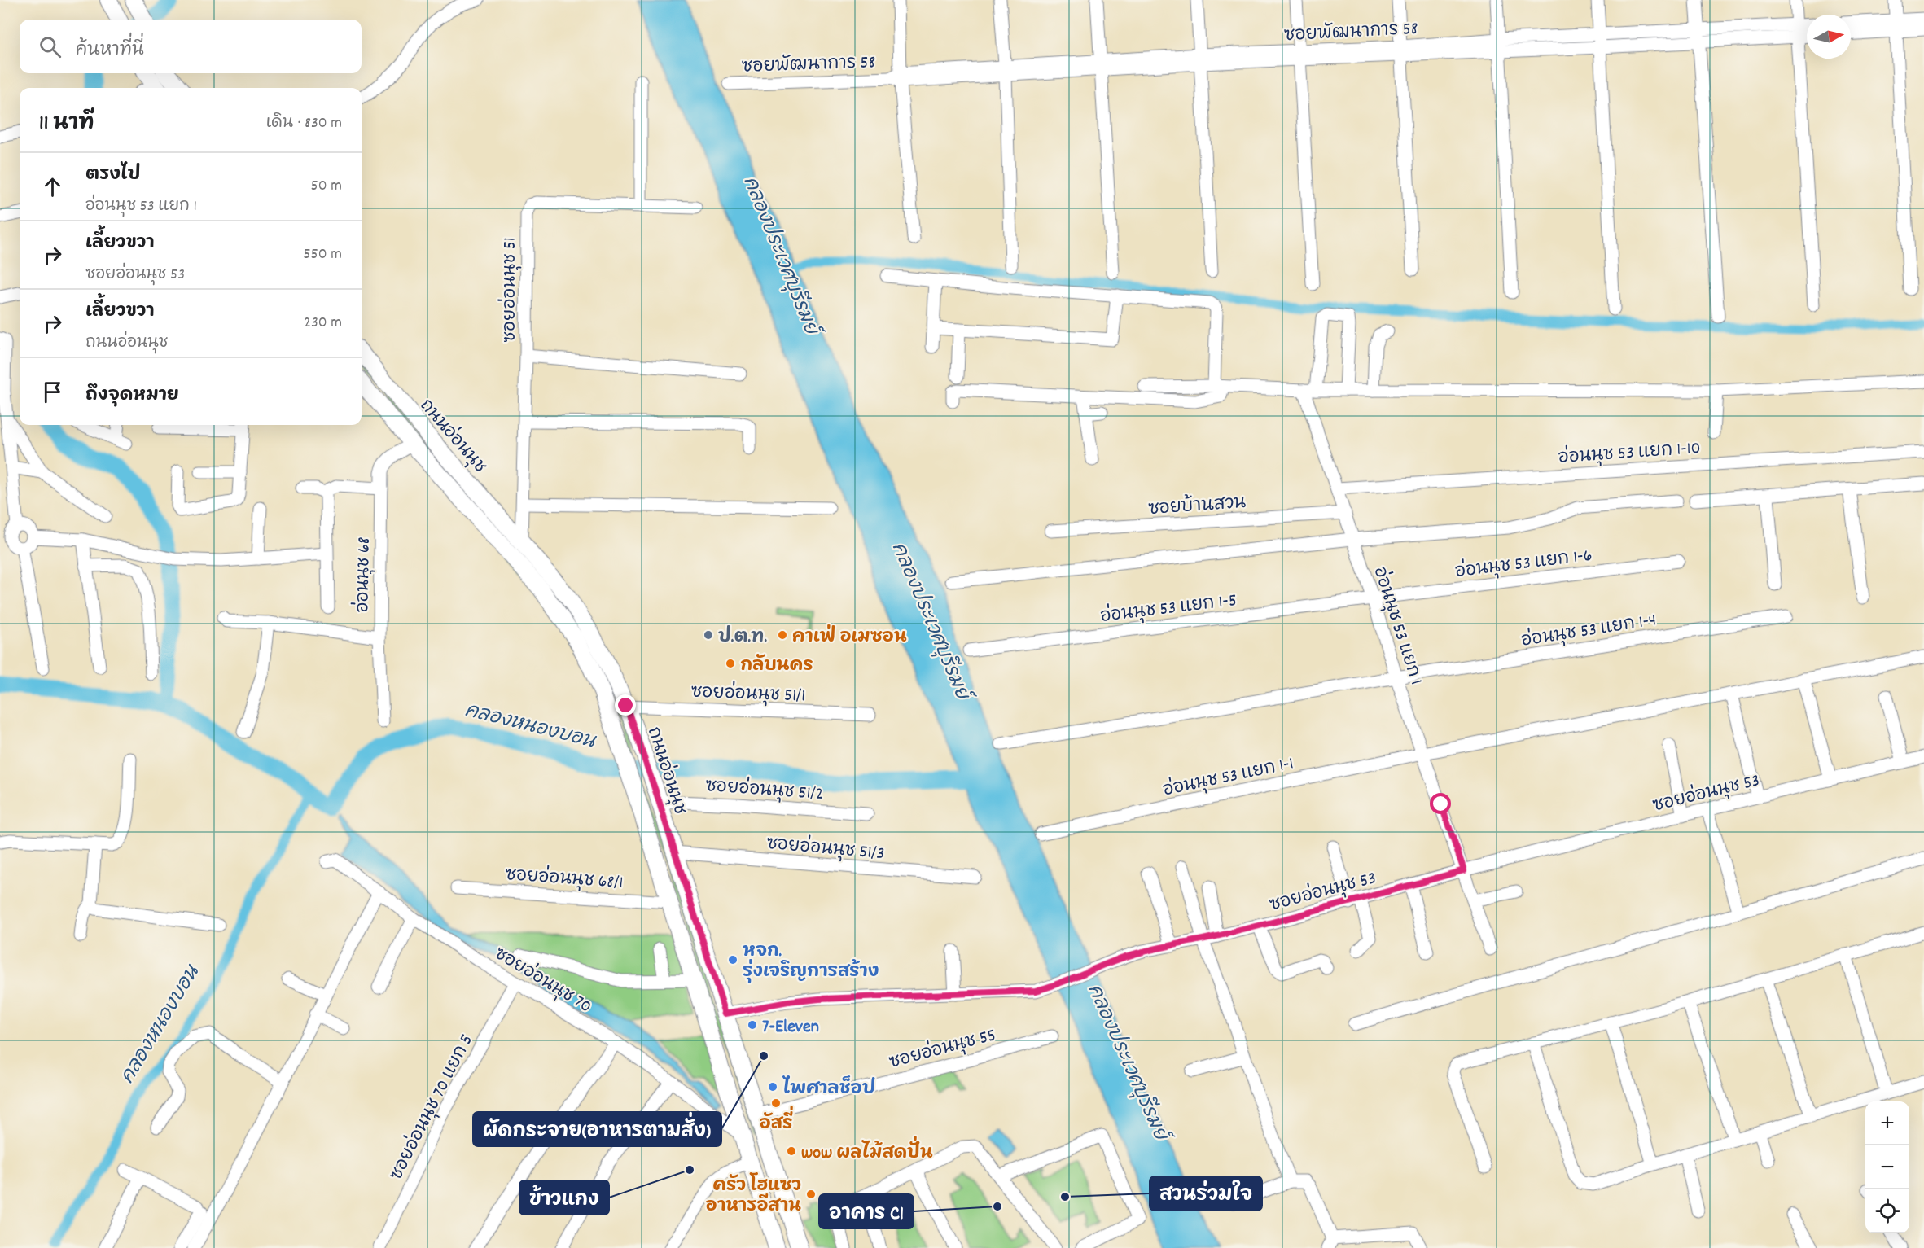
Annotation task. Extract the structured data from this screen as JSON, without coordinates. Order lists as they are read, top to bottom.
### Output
{
  "streets": {
    "main road": ["ถนนอ่อนนุช"],
    "street": [
      "ซอยพัฒนาการ 58",
      "ซอยอ่อนนุช 51",
      "อ่อนนุช 53 แยก 1-10",
      "ซอยบ้านสวน",
      "อ่อนนุช 53 แยก 1-6",
      "อ่อนนุช 68",
      "อ่อนนุช 53 แยก 1-5",
      "อ่อนนุช 53 แยก 1",
      "อ่อนนุช 53 แยก 1-4",
      "ซอยอ่อนนุช 51/1",
      "อ่อนนุช 53 แยก 1-1",
      "ซอยอ่อนนุช 51/2",
      "ซอยอ่อนนุช 53",
      "ซอยอ่อนนุช 51/3",
      "ซอยอ่อนนุช 68/1",
      "ซอยอ่อนนุช 70",
      "ซอยอ่อนนุช 55",
      "ซอยอ่อนนุช 70 แยก 5"
    ]
  },
  "crossings": [
    ["ซอยอ่อนนุช 51", "ถนนอ่อนนุช"],
    ["ถนนอ่อนนุช", "อ่อนนุช 68"],
    ["ถนนอ่อนนุช", "ซอยอ่อนนุช 51/1"],
    ["ถนนอ่อนนุช", "ซอยอ่อนนุช 51/2"],
    ["ถนนอ่อนนุช", "ซอยอ่อนนุช 53"],
    ["ถนนอ่อนนุช", "ซอยอ่อนนุช 51/3"],
    ["ถนนอ่อนนุช", "ซอยอ่อนนุช 68/1"],
    ["ถนนอ่อนนุช", "ซอยอ่อนนุช 70"],
    ["ถนนอ่อนนุช", "ซอยอ่อนนุช 55"],
    ["อ่อนนุช 53 แยก 1-10", "อ่อนนุช 53 แยก 1"],
    ["ซอยบ้านสวน", "อ่อนนุช 53 แยก 1"],
    ["อ่อนนุช 53 แยก 1-6", "อ่อนนุช 53 แยก 1-5"],
    ["อ่อนนุช 53 แยก 1-6", "อ่อนนุช 53 แยก 1"],
    ["อ่อนนุช 53 แยก 1-5", "อ่อนนุช 53 แยก 1"],
    ["อ่อนนุช 53 แยก 1", "อ่อนนุช 53 แยก 1-4"],
    ["อ่อนนุช 53 แยก 1", "อ่อนนุช 53 แยก 1-1"],
    ["อ่อนนุช 53 แยก 1", "ซอยอ่อนนุช 53"],
    ["ซอยอ่อนนุช 70", "ซอยอ่อนนุช 70 แยก 5"]
  ],
  "water": ["คลองประเวศบุรีรมย์", "คลองหนองบอน"],
  "places": [
    "ป.ต.ท.",
    "คาเฟ่ อเมซอน",
    "กลับนคร",
    "หจก. รุ่งเจริญการสร้าง",
    "7-Eleven",
    "ผัดกระจาย(อาหารตามสั่ง)",
    "ไพศาลช็อป",
    "อัสรี่",
    "wow ผลไม้สดปั่น",
    "ข้าวแกง",
    "ครัว โฮแซว อาหารอีสาน",
    "สวนร่วมใจ",
    "อาคาร C1"
  ],
  "north": "right",
  "page": {
    "search": "ค้นหาที่นี่",
    "heading": ["11 นาที", "เดิน · 830 m"],
    "list": [
      ["ตรงไป", "อ่อนนุช 53 แยก 1", "50 m"],
      ["เลี้ยวขวา", "ซอยอ่อนนุช 53", "550 m"],
      ["เลี้ยวขวา", "ถนนอ่อนนุช", "230 m"],
      "ถึงจุดหมาย"
    ],
    "map_buttons": ["+", "−"]
  }
}
